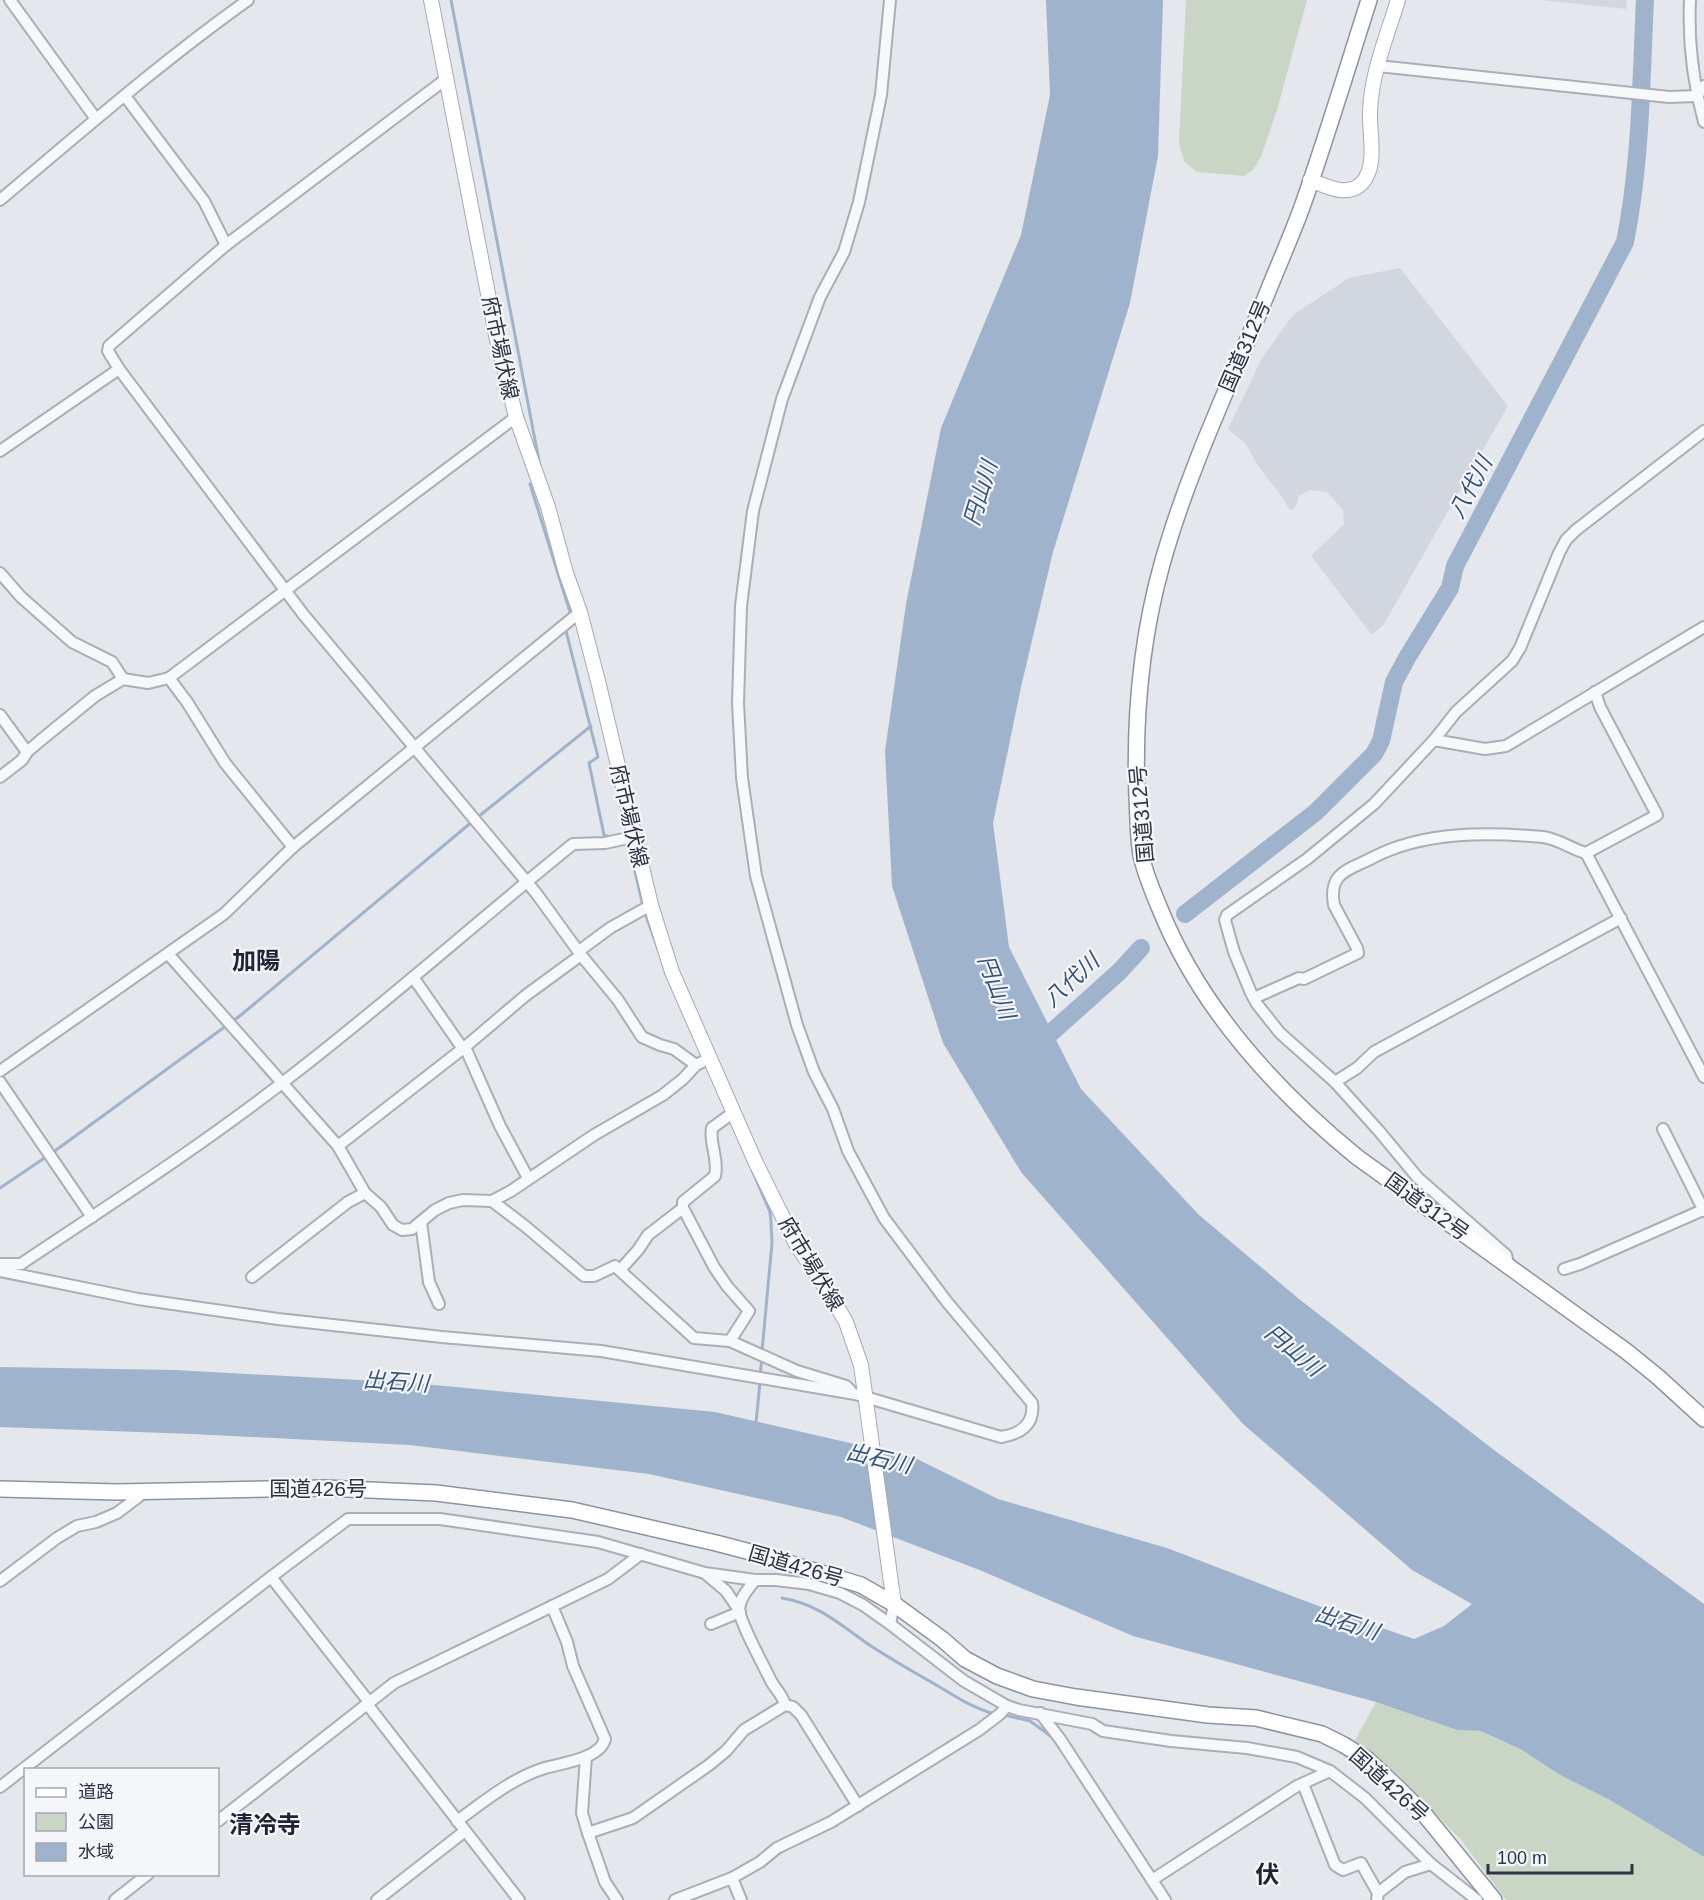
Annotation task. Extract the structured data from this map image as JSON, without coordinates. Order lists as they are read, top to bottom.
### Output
{
  "streets": {
    "highway": ["国道312号", "国道426号"],
    "main road": ["府市場伏線"]
  },
  "crossings": [
    ["府市場伏線", "国道426号"]
  ],
  "districts": ["加陽", "清冷寺", "伏"],
  "water": ["八代川", "円山川", "出石川"],
  "legend": ["道路", "公園", "水域"],
  "scale_bar": "100 m"
}
